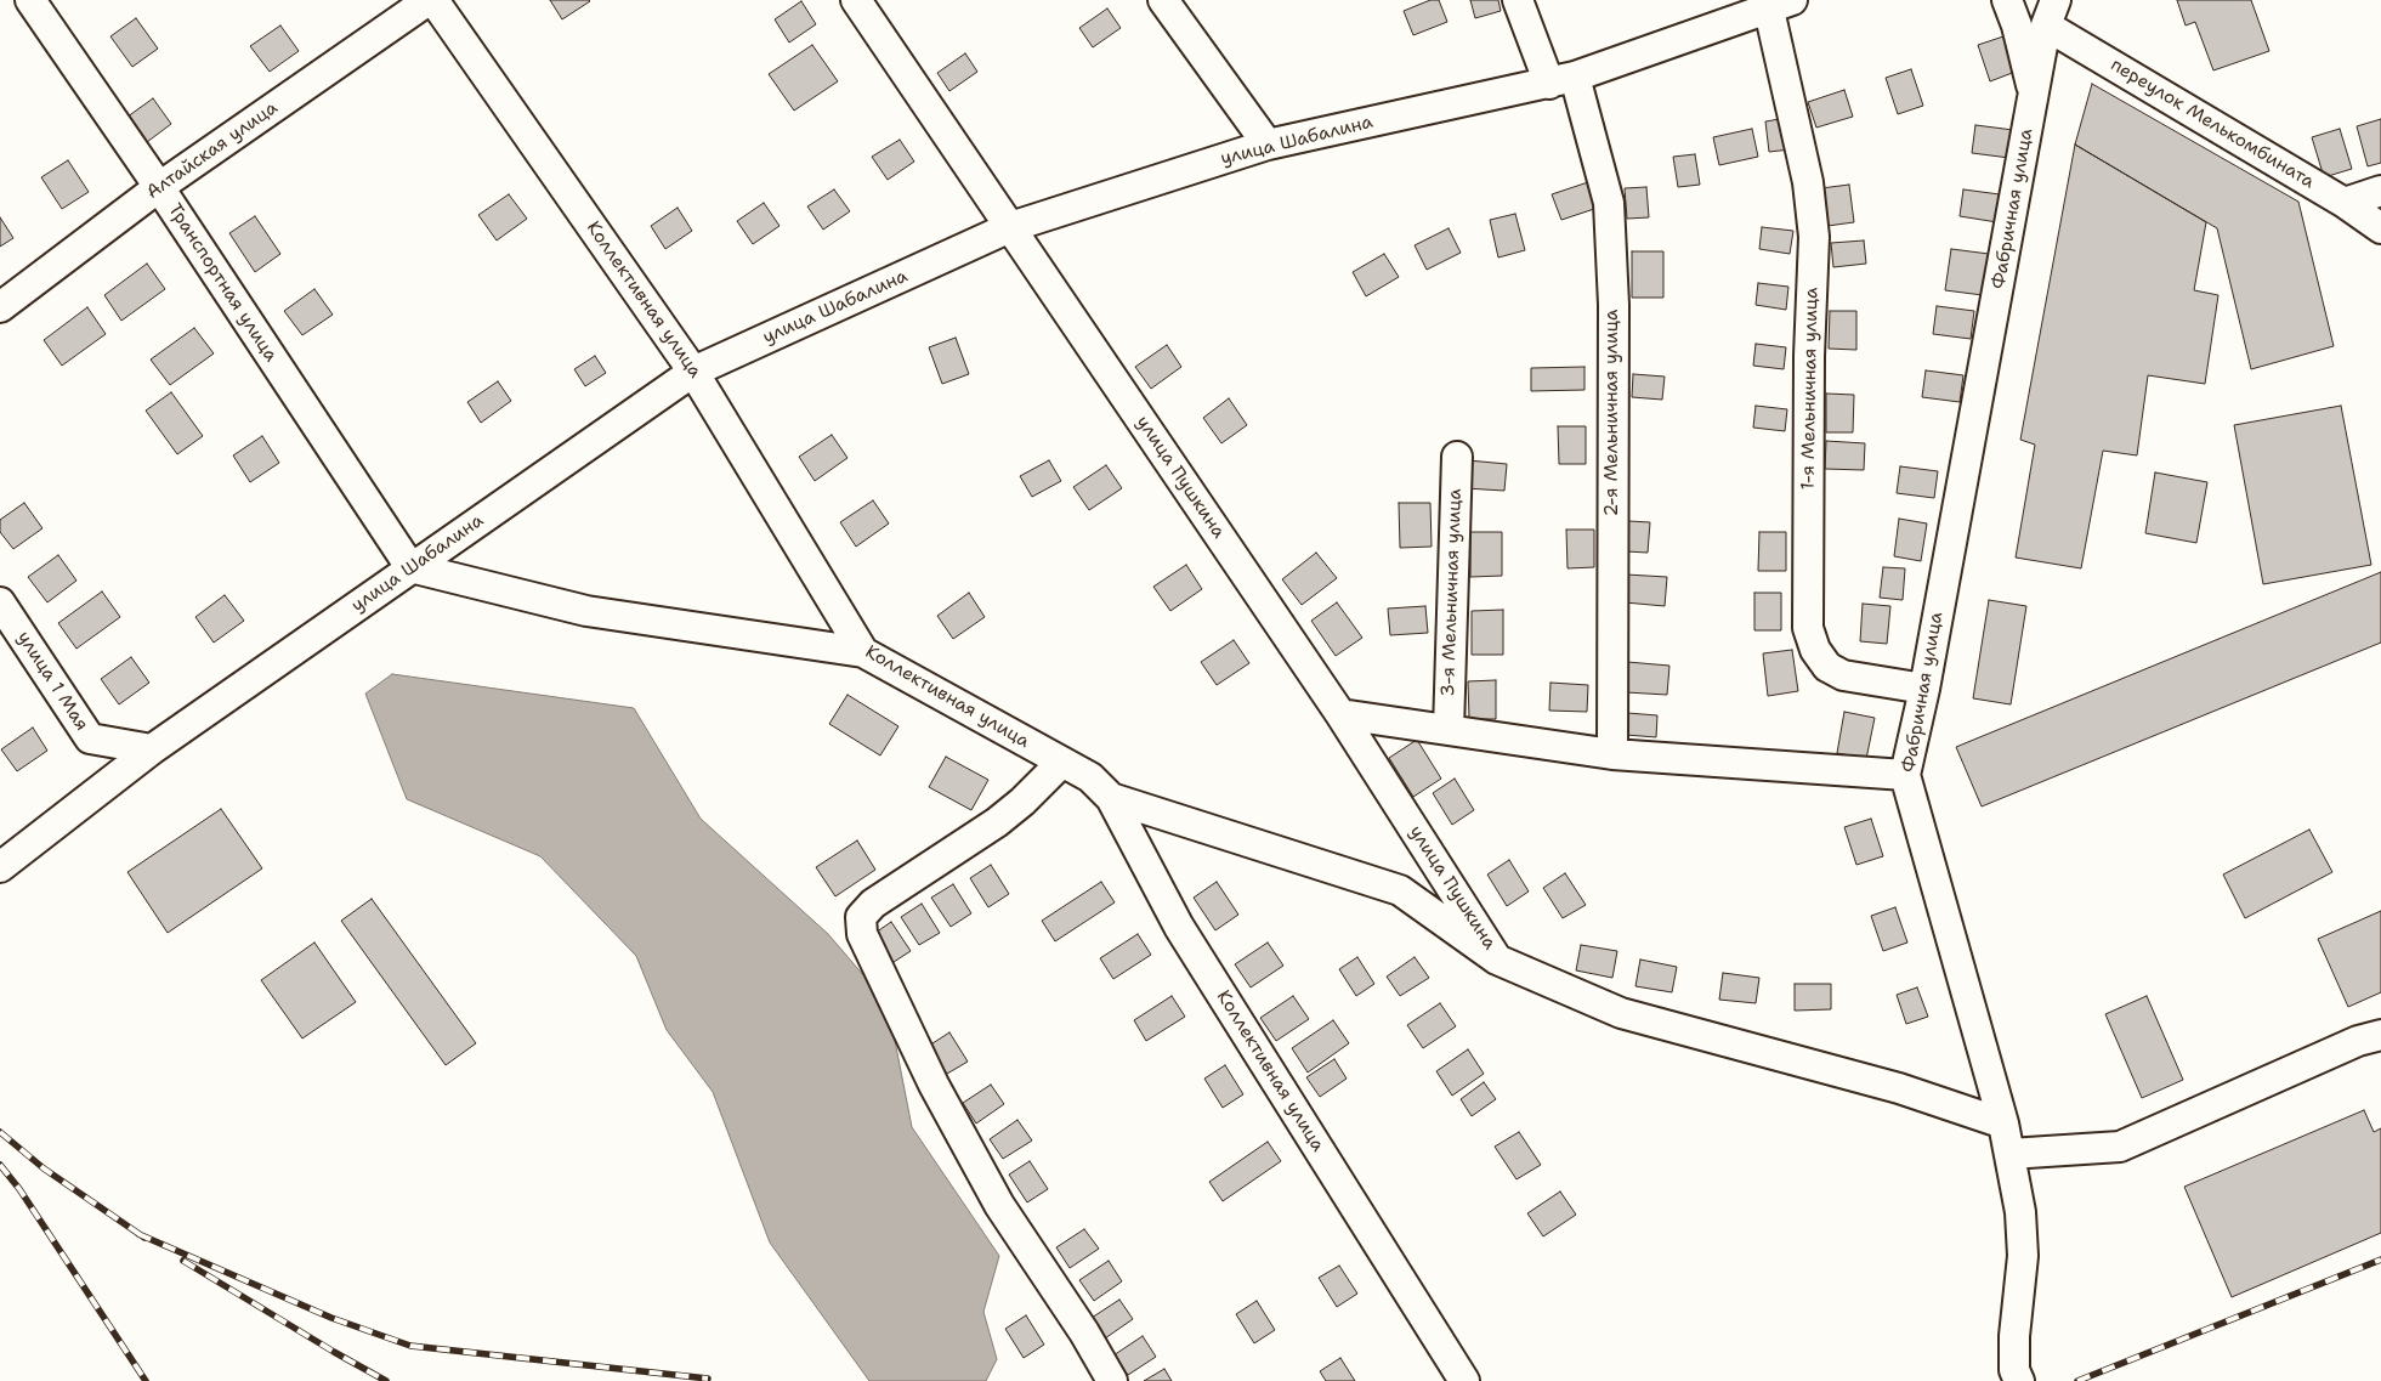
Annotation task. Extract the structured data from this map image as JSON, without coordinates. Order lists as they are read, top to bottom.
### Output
{
  "streets": {
    "street": [
      "переулок Мелькомбината",
      "улица Шабалина",
      "Алтайская улица",
      "Фабричная улица",
      "Транспортная улица",
      "Коллективная улица",
      "1-я Мельничная улица",
      "2-я Мельничная улица",
      "улица Пушкина",
      "3-я Мельничная улица",
      "улица 1 Мая"
    ]
  },
  "crossings": [
    ["переулок Мелькомбината", "Фабричная улица"],
    ["улица Шабалина", "Транспортная улица"],
    ["улица Шабалина", "Коллективная улица"],
    ["улица Шабалина", "1-я Мельничная улица"],
    ["улица Шабалина", "2-я Мельничная улица"],
    ["улица Шабалина", "улица Пушкина"],
    ["улица Шабалина", "улица 1 Мая"],
    ["Алтайская улица", "Транспортная улица"],
    ["Алтайская улица", "Коллективная улица"],
    ["Фабричная улица", "1-я Мельничная улица"]
  ]
}
